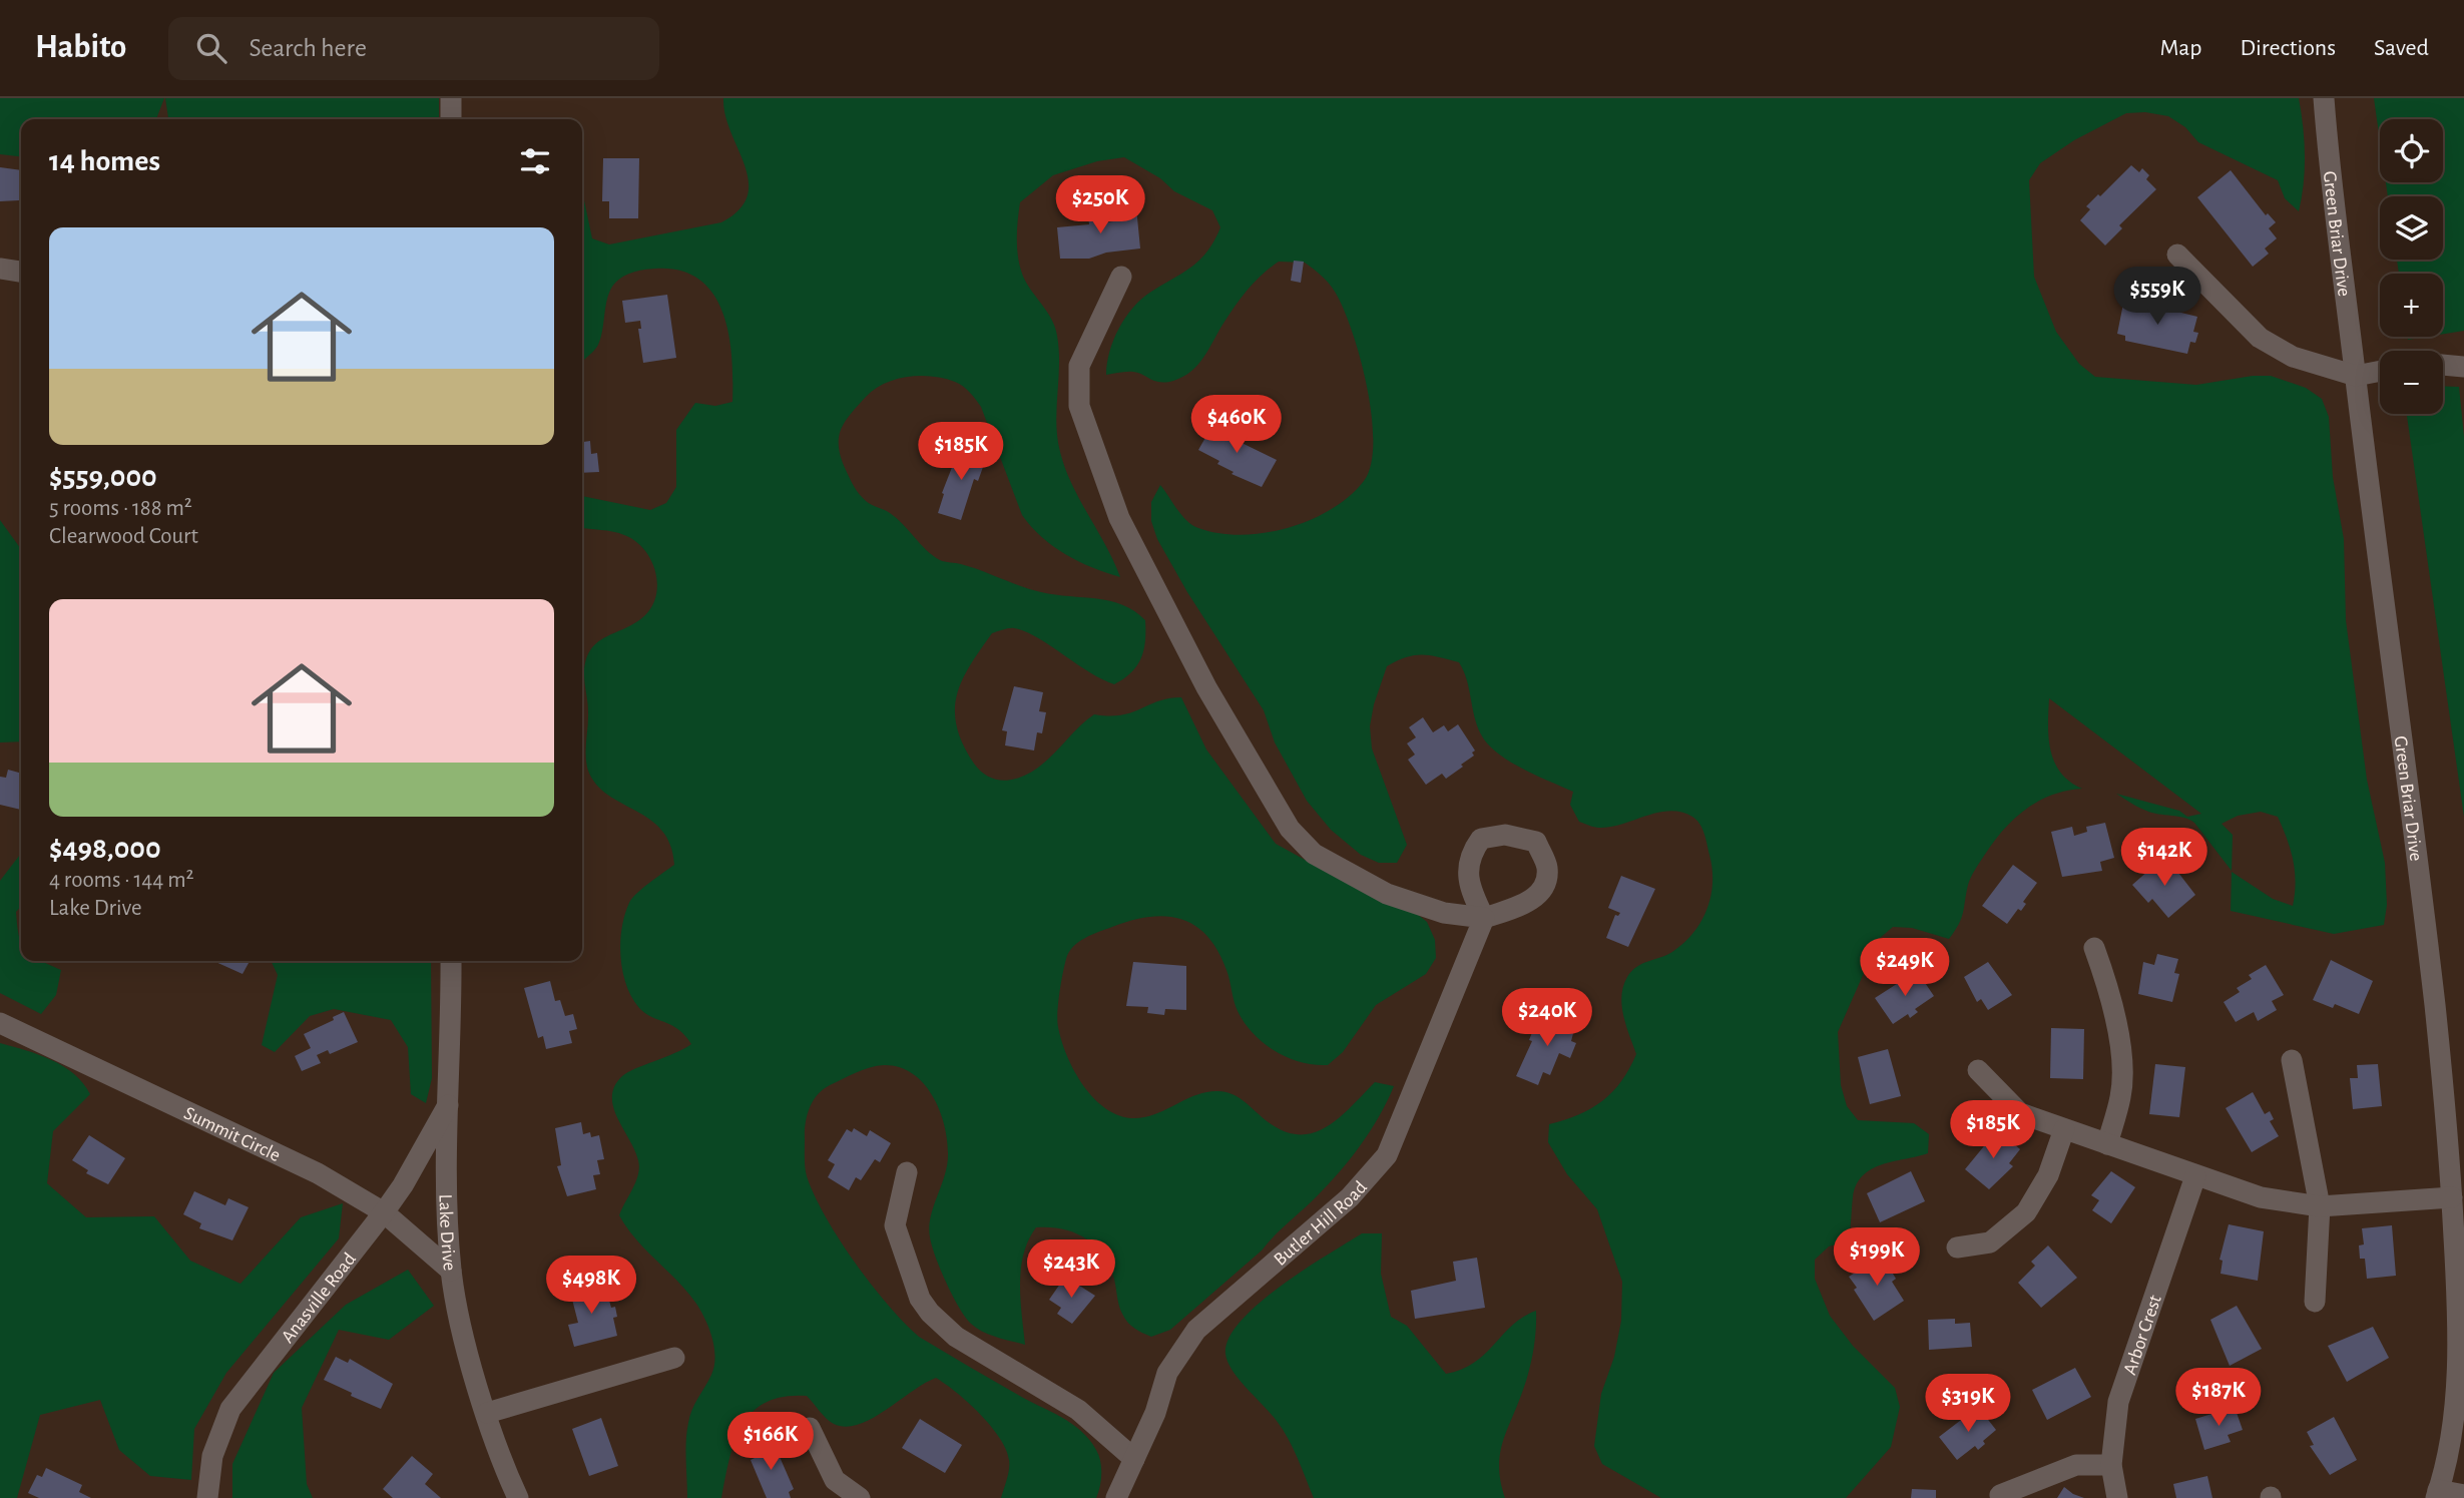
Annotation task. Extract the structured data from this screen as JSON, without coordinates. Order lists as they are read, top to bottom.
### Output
{
  "streets": {
    "street": [
      "Green Briar Drive",
      "Summit Circle",
      "Butler Hill Road",
      "Lake Drive",
      "Anasville Road",
      "Arbor Crest"
    ]
  },
  "crossings": [
    ["Summit Circle", "Lake Drive"],
    ["Summit Circle", "Anasville Road"],
    ["Lake Drive", "Anasville Road"]
  ],
  "page": {
    "header": "Habito",
    "search": "Search here",
    "nav": ["Map", "Directions", "Saved"],
    "map_buttons": ["+", "−"],
    "heading": "14 homes",
    "price": [
      "$250K",
      "$559K",
      "$460K",
      "$185K",
      "$142K",
      "$249K",
      "$240K",
      "$185K",
      "$199K",
      "$243K",
      "$498K",
      "$187K",
      "$319K",
      "$166K"
    ],
    "list": [
      {
        "name": "$559,000",
        "note": "5 rooms · 188 m² · Clearwood Court"
      },
      {
        "name": "$498,000",
        "note": "4 rooms · 144 m² · Lake Drive"
      }
    ]
  }
}
